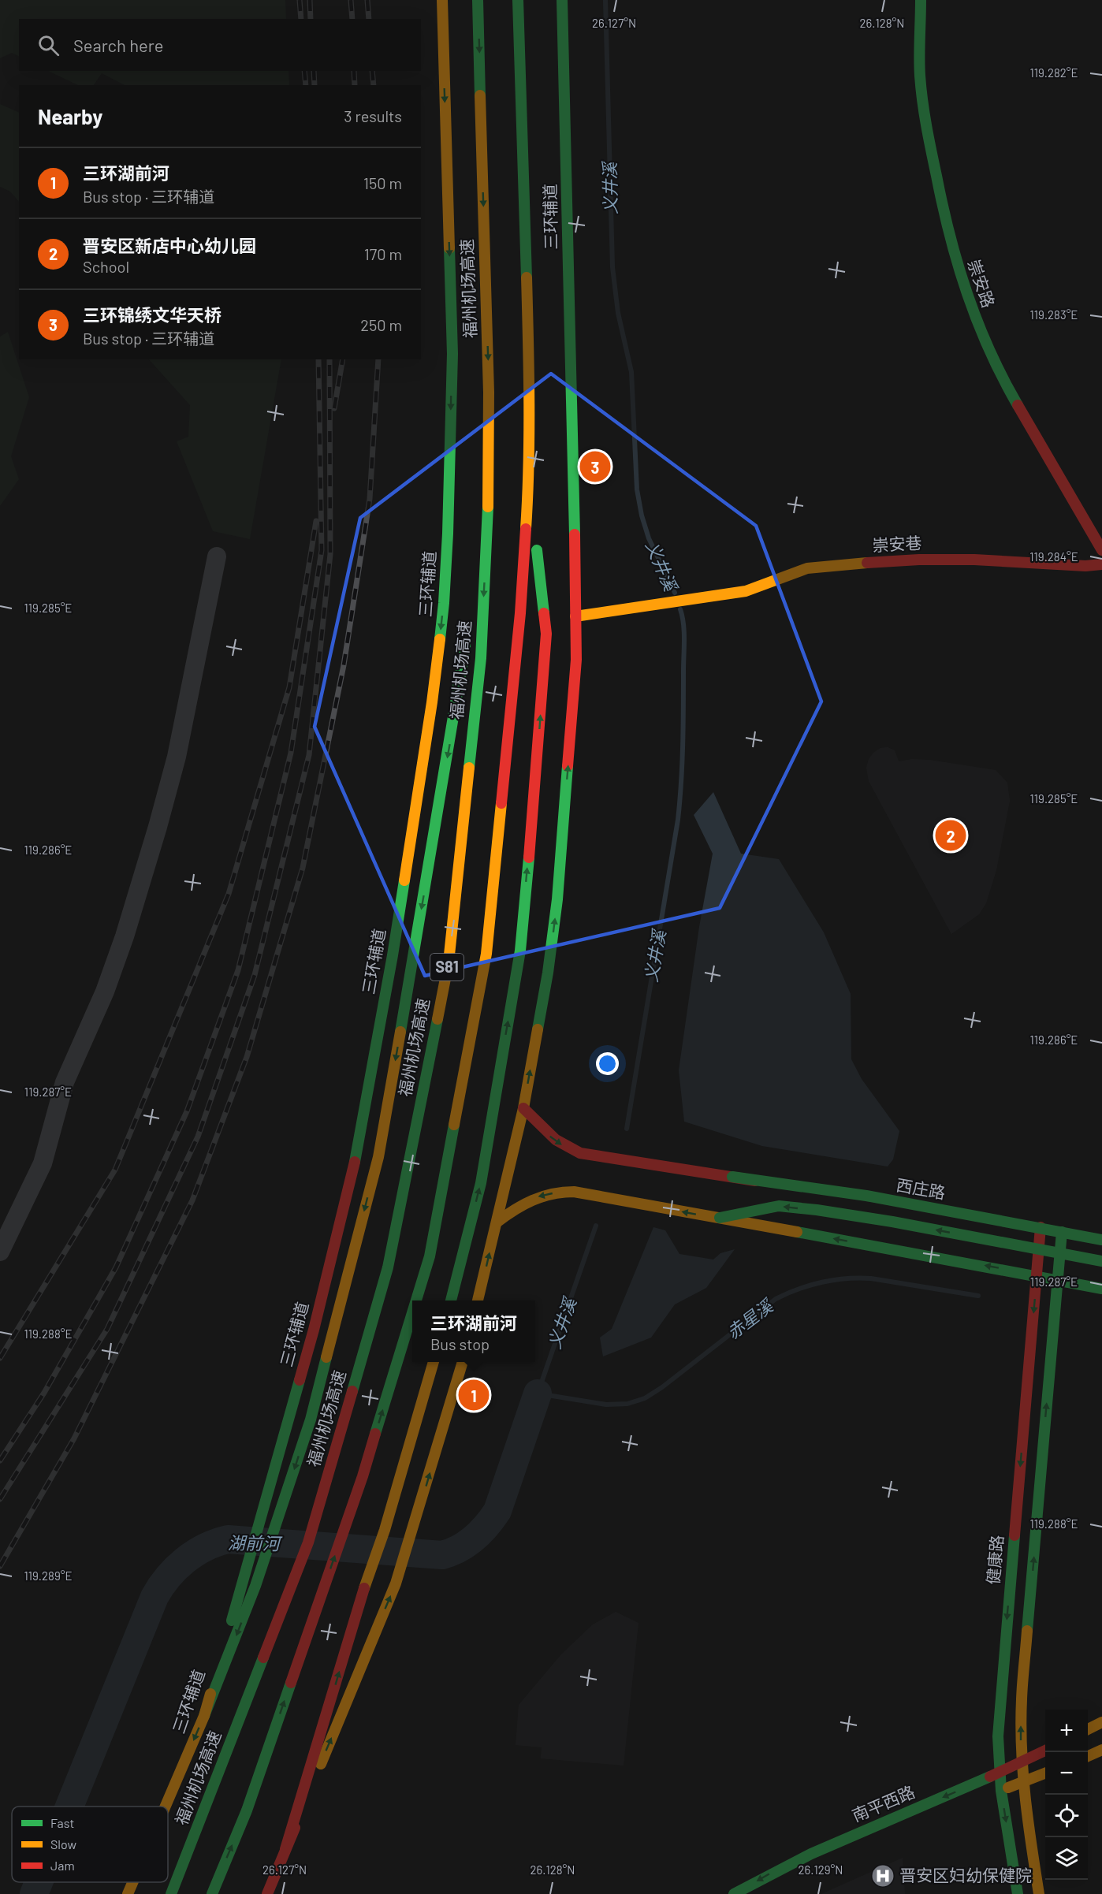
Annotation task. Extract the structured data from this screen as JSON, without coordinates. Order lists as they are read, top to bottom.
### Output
{
  "streets": {
    "main road": [
      "三环辅道",
      "崇安路",
      "福州机场高速",
      "崇安巷",
      "S81",
      "西庄路",
      "健康路",
      "南平西路"
    ]
  },
  "crossings": [
    ["三环辅道", "崇安巷"],
    ["健康路", "南平西路"]
  ],
  "one_way": ["南平西路"],
  "water": ["义井溪", "赤星溪", "湖前河"],
  "places": {
    "hospital": ["晋安区妇幼保健院"]
  },
  "legend": ["Fast", "Slow", "Jam"],
  "page": {
    "search": "Search here",
    "heading": ["Nearby", "3 results"],
    "list": [
      {
        "mark": "1",
        "name": "三环湖前河",
        "note": "Bus stop · 三环辅道",
        "value": "150 m"
      },
      {
        "mark": "2",
        "name": "晋安区新店中心幼儿园",
        "note": "School",
        "value": "170 m"
      },
      {
        "mark": "3",
        "name": "三环锦绣文华天桥",
        "note": "Bus stop · 三环辅道",
        "value": "250 m"
      }
    ],
    "pins": ["3", "2", "1"],
    "popup": ["三环湖前河", "Bus stop"],
    "map_buttons": ["+", "−"]
  },
  "coordinates": [
    "26.127°N",
    "26.128°N",
    "119.282°E",
    "119.283°E",
    "119.284°E",
    "119.285°E",
    "119.286°E",
    "119.287°E",
    "119.288°E",
    "119.289°E",
    "26.129°N"
  ]
}
